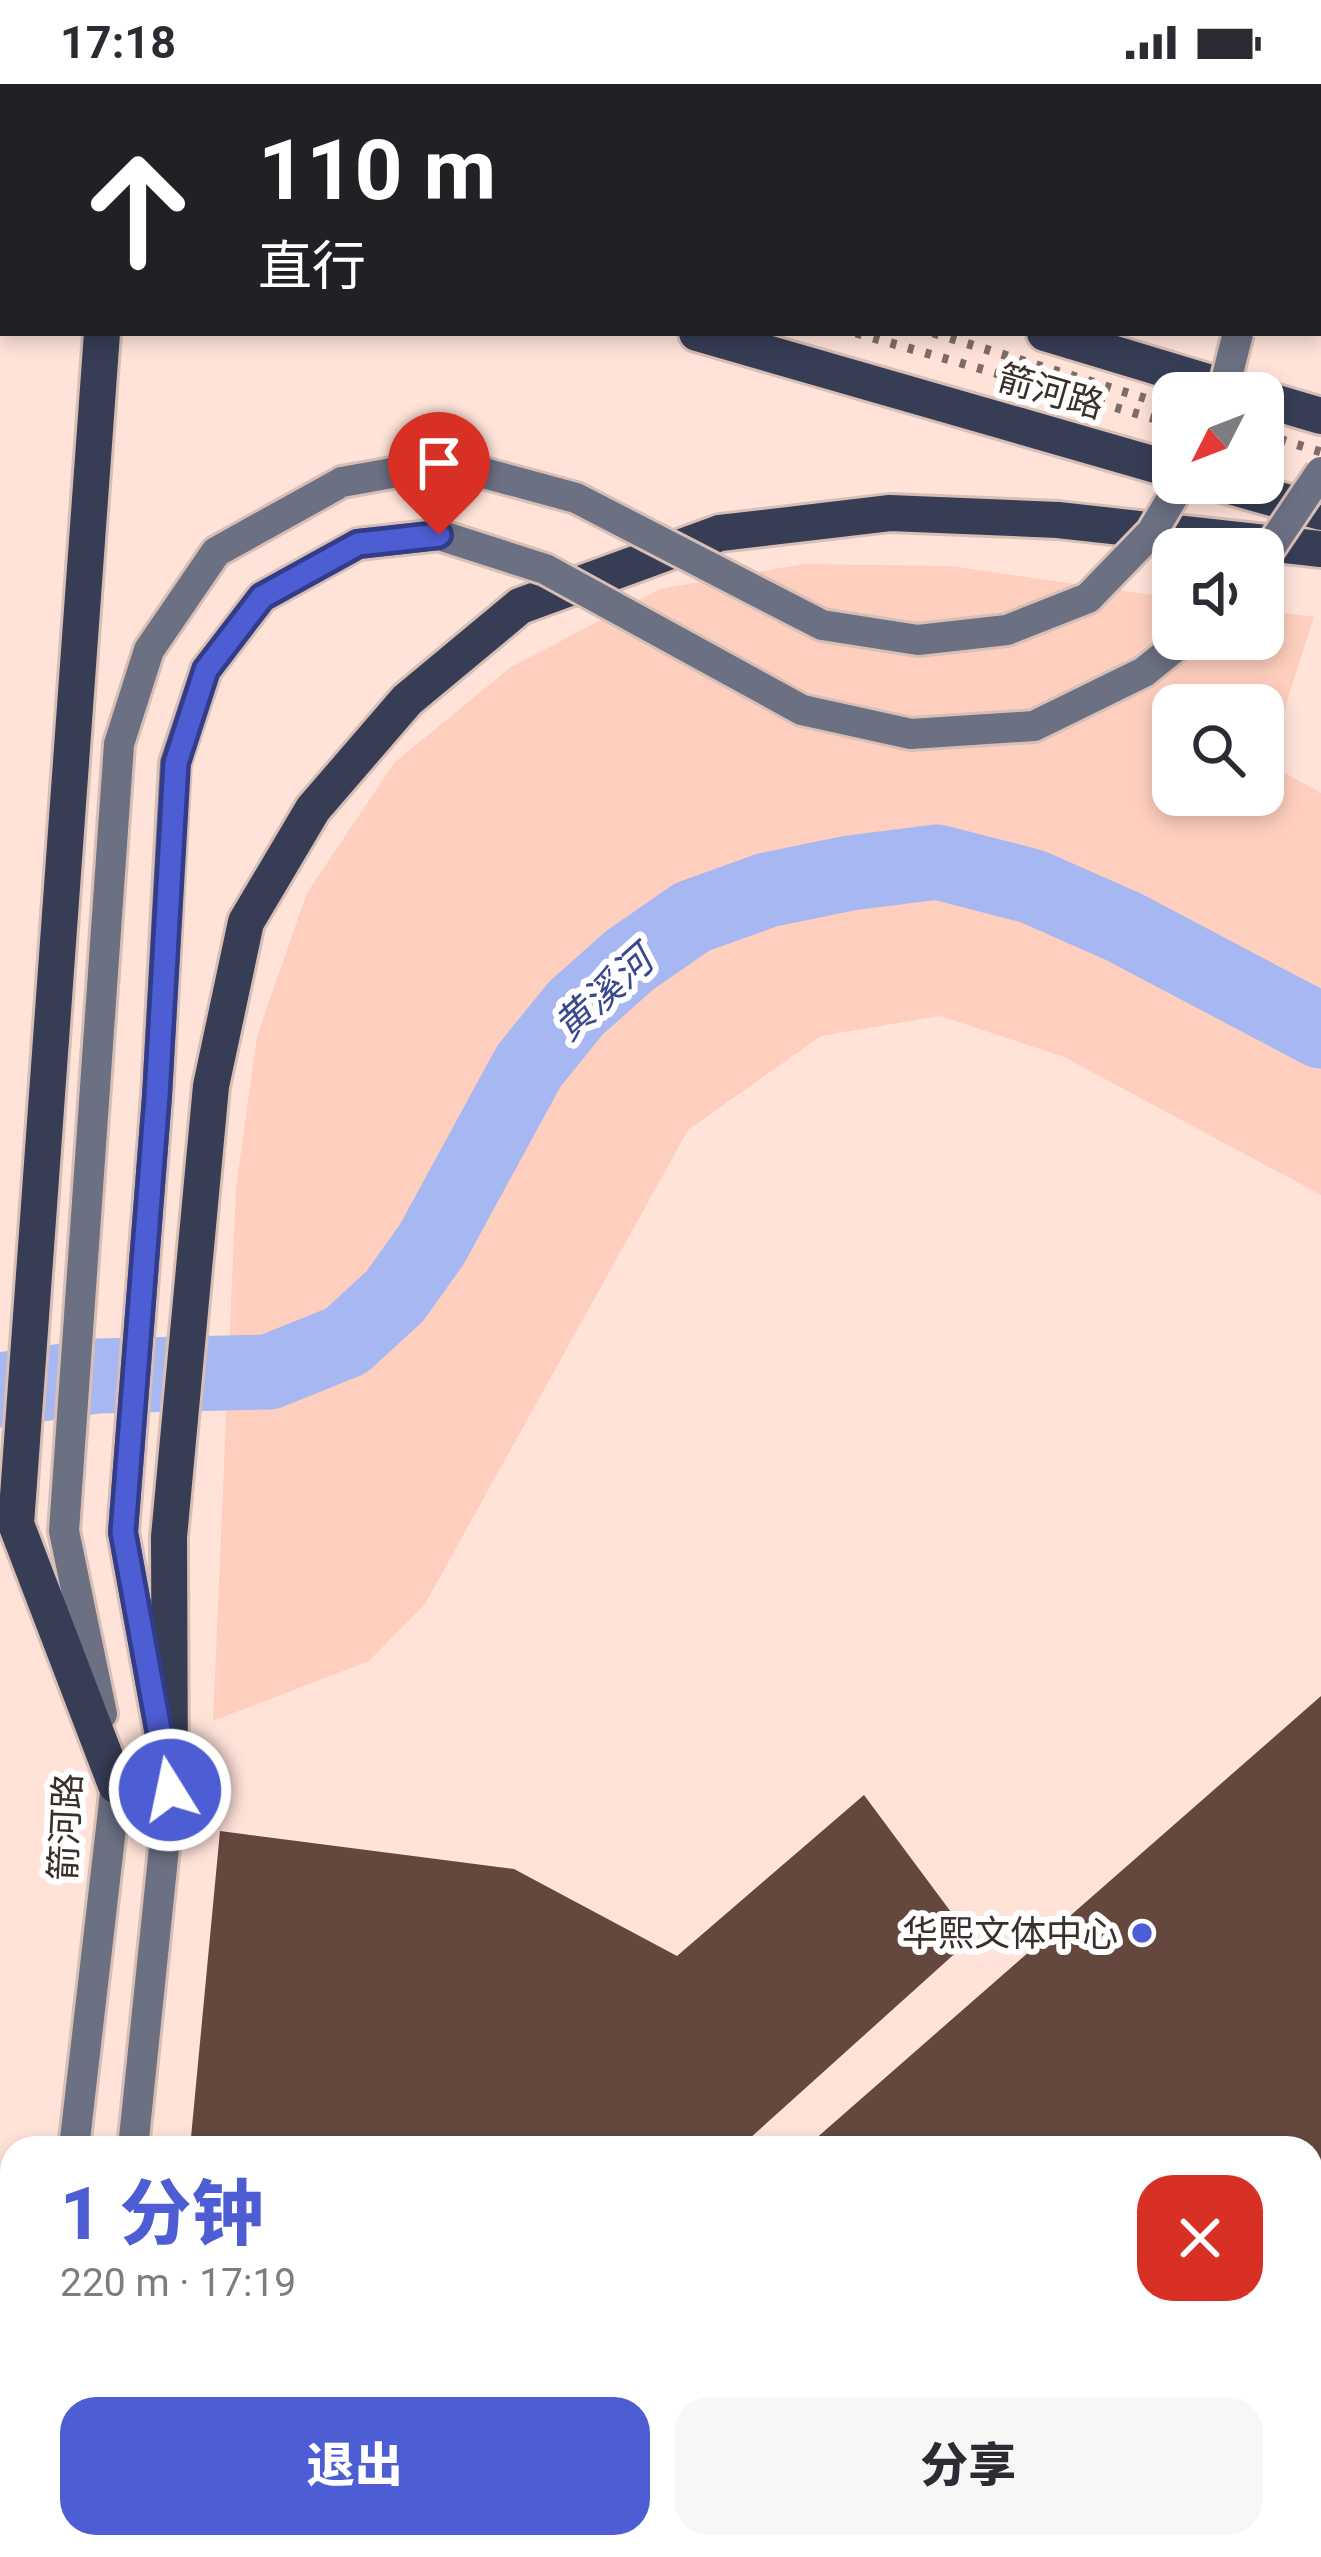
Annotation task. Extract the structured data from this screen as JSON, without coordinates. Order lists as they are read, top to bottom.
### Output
{
  "streets": {
    "highway": ["箭河路"]
  },
  "water": ["黄溪河"],
  "places": ["华熙文体中心"],
  "north": "bottom left",
  "page": {
    "status": "17:18",
    "turn": ["110 m", "直行"],
    "heading": ["1 分钟", "220 m · 17:19"],
    "buttons": ["退出", "分享"]
  }
}
